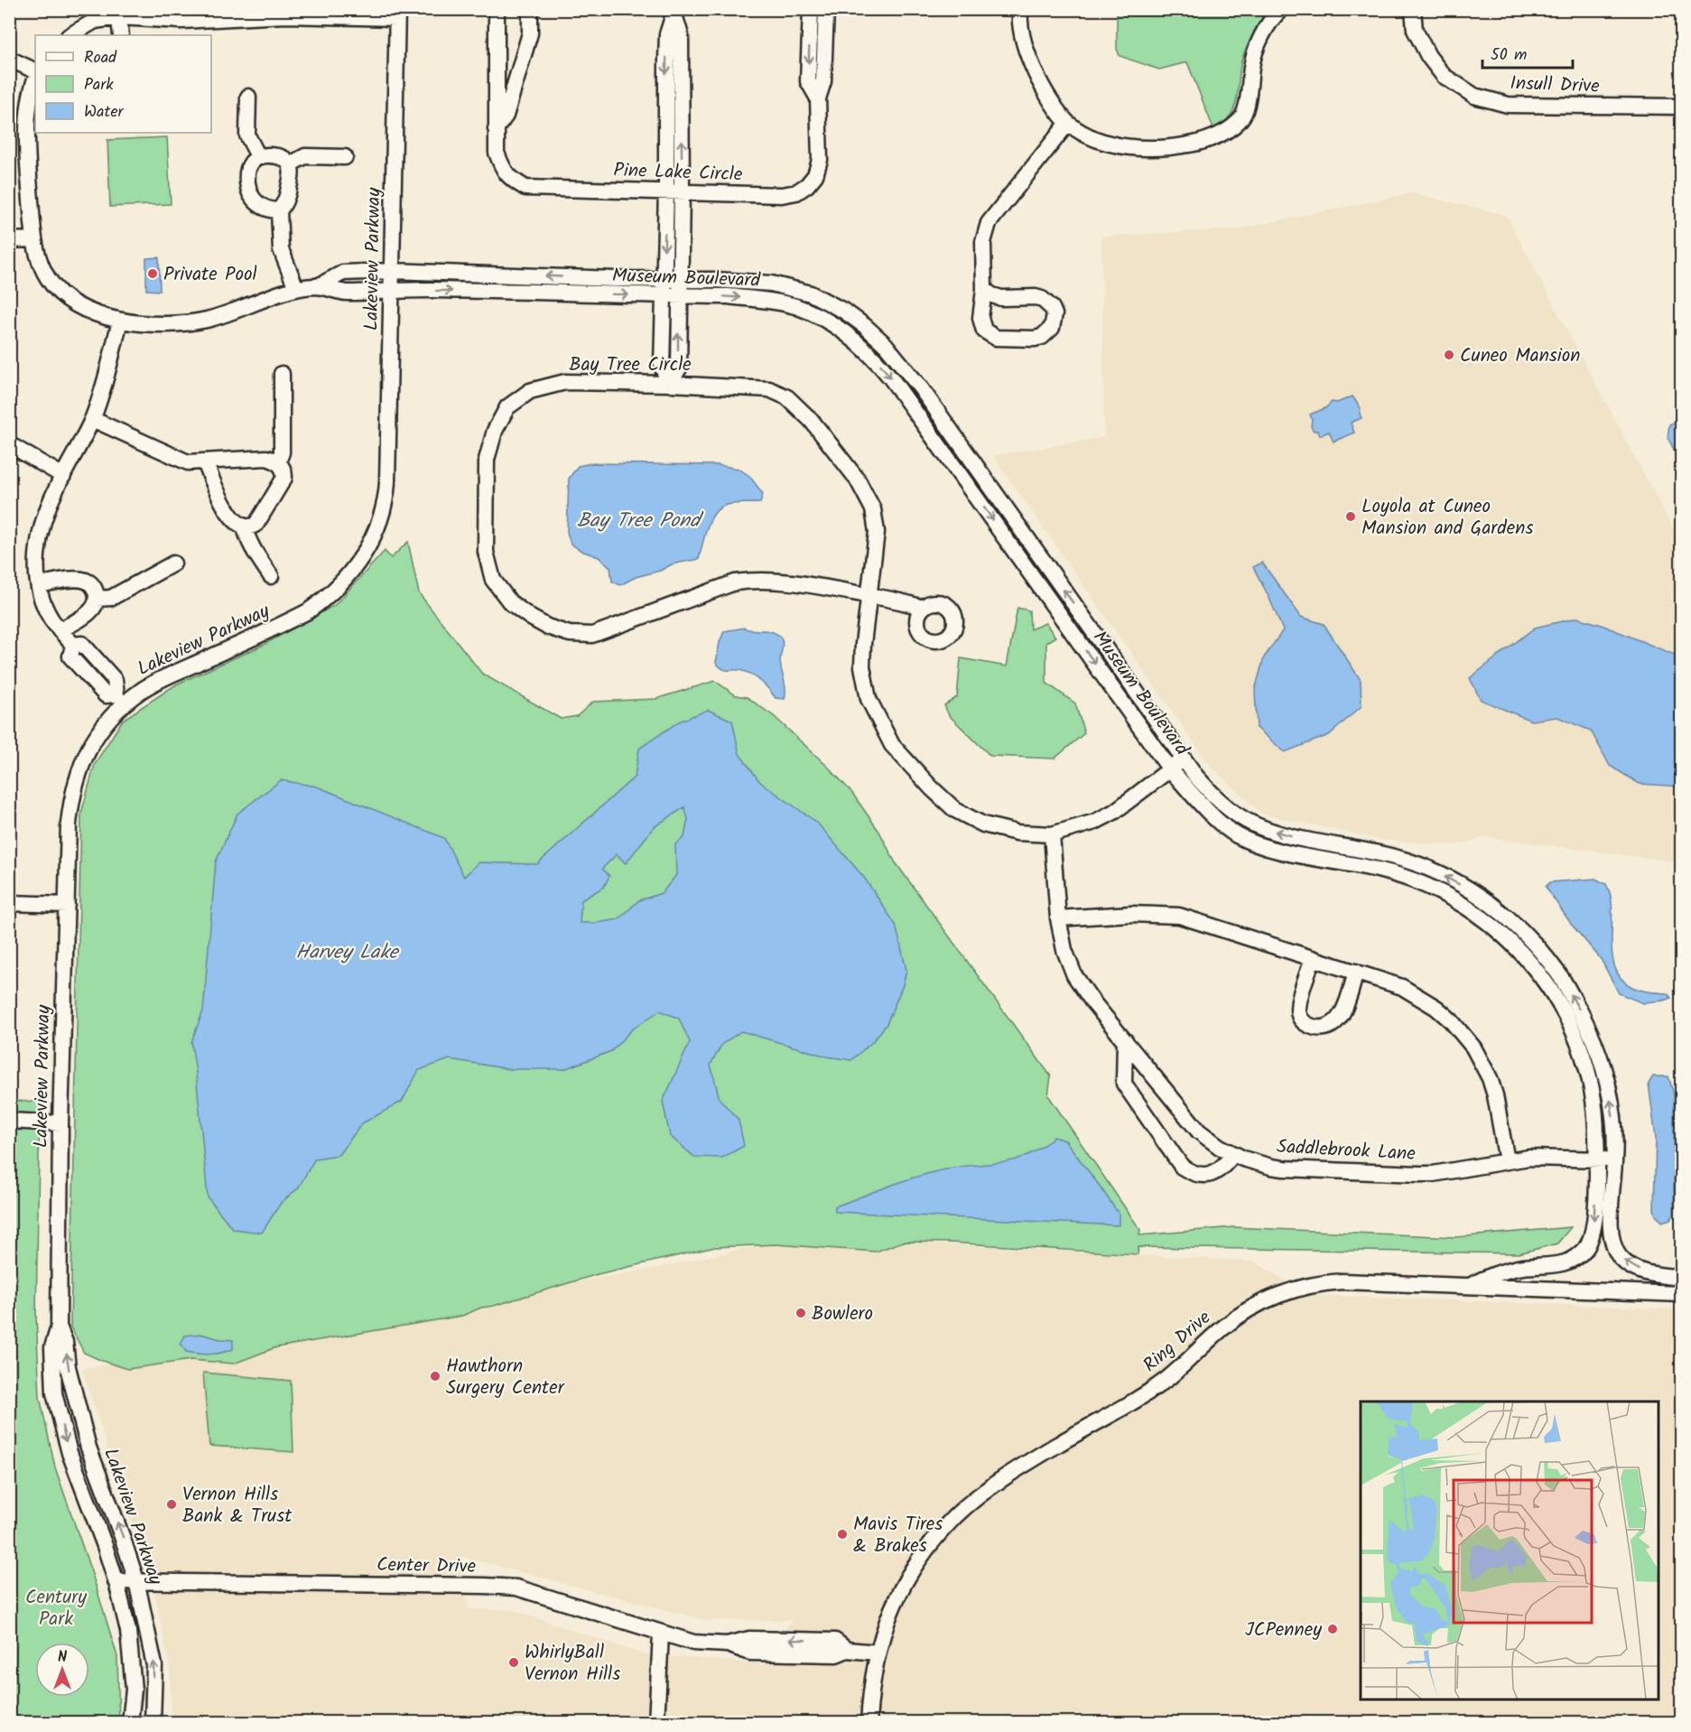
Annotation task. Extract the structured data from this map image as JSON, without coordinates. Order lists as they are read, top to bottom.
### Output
{
  "streets": {
    "street": [
      "Insull Drive",
      "Pine Lake Circle",
      "Lakeview Parkway",
      "Museum Boulevard",
      "Bay Tree Circle",
      "Saddlebrook Lane",
      "Ring Drive",
      "Center Drive"
    ]
  },
  "crossings": [
    ["Lakeview Parkway", "Museum Boulevard"],
    ["Lakeview Parkway", "Center Drive"],
    ["Museum Boulevard", "Bay Tree Circle"],
    ["Museum Boulevard", "Saddlebrook Lane"],
    ["Museum Boulevard", "Ring Drive"],
    ["Bay Tree Circle", "Saddlebrook Lane"],
    ["Ring Drive", "Center Drive"]
  ],
  "water": ["Bay Tree Pond", "Harvey Lake"],
  "parks": ["Century Park"],
  "places": [
    "Private Pool",
    "Cuneo Mansion",
    "Loyola at Cuneo Mansion and Gardens",
    "Bowlero",
    "Hawthorn Surgery Center",
    "Vernon Hills Bank & Trust",
    "Mavis Tires & Brakes",
    "JCPenney",
    "WhirlyBall Vernon Hills"
  ],
  "legend": ["Road", "Park", "Water"],
  "scale_bar": "50 m",
  "north": "top"
}
